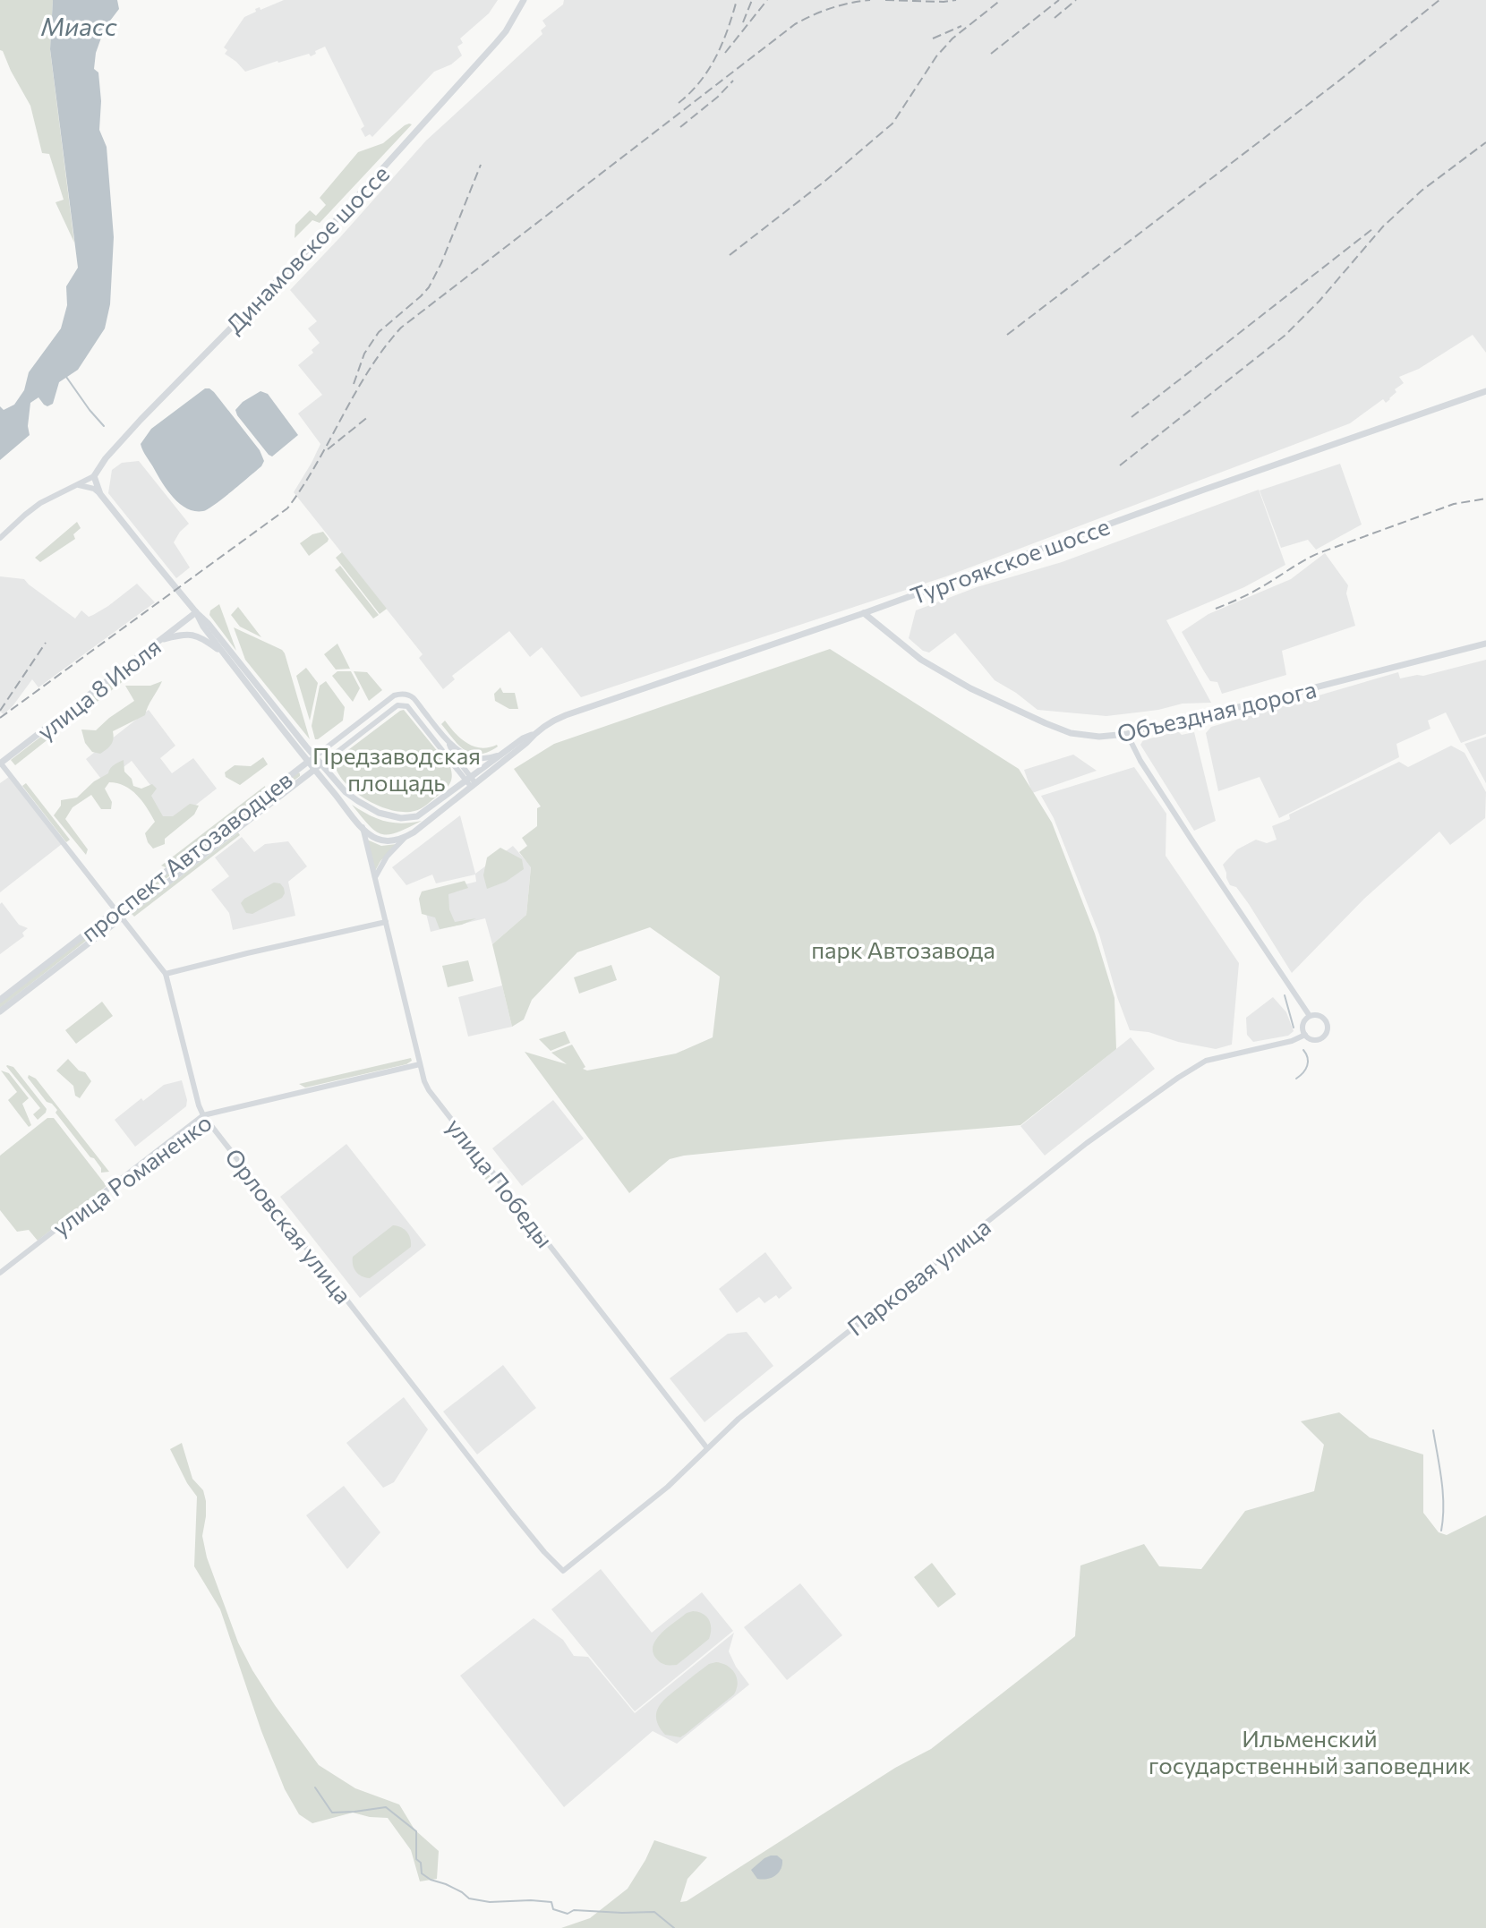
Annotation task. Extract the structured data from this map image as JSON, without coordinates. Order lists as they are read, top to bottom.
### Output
{
  "streets": {
    "main road": [
      "Динамовское шоссе",
      "Тургоякское шоссе",
      "улица 8 Июля",
      "Объездная дорога",
      "проспект Автозаводцев"
    ],
    "street": [
      "улица Романенко",
      "улица Победы",
      "Орловская улица",
      "Парковая улица"
    ]
  },
  "crossings": [
    ["Тургоякское шоссе", "Объездная дорога"],
    ["Тургоякское шоссе", "проспект Автозаводцев"],
    ["улица 8 Июля", "Орловская улица"],
    ["проспект Автозаводцев", "Орловская улица"],
    ["улица Романенко", "улица Победы"],
    ["улица Романенко", "Орловская улица"],
    ["улица Победы", "Парковая улица"],
    ["Орловская улица", "Парковая улица"]
  ],
  "water": ["Миасс"],
  "parks": ["Предзаводская площадь", "парк Автозавода", "Ильменский государственный заповедник"]
}
